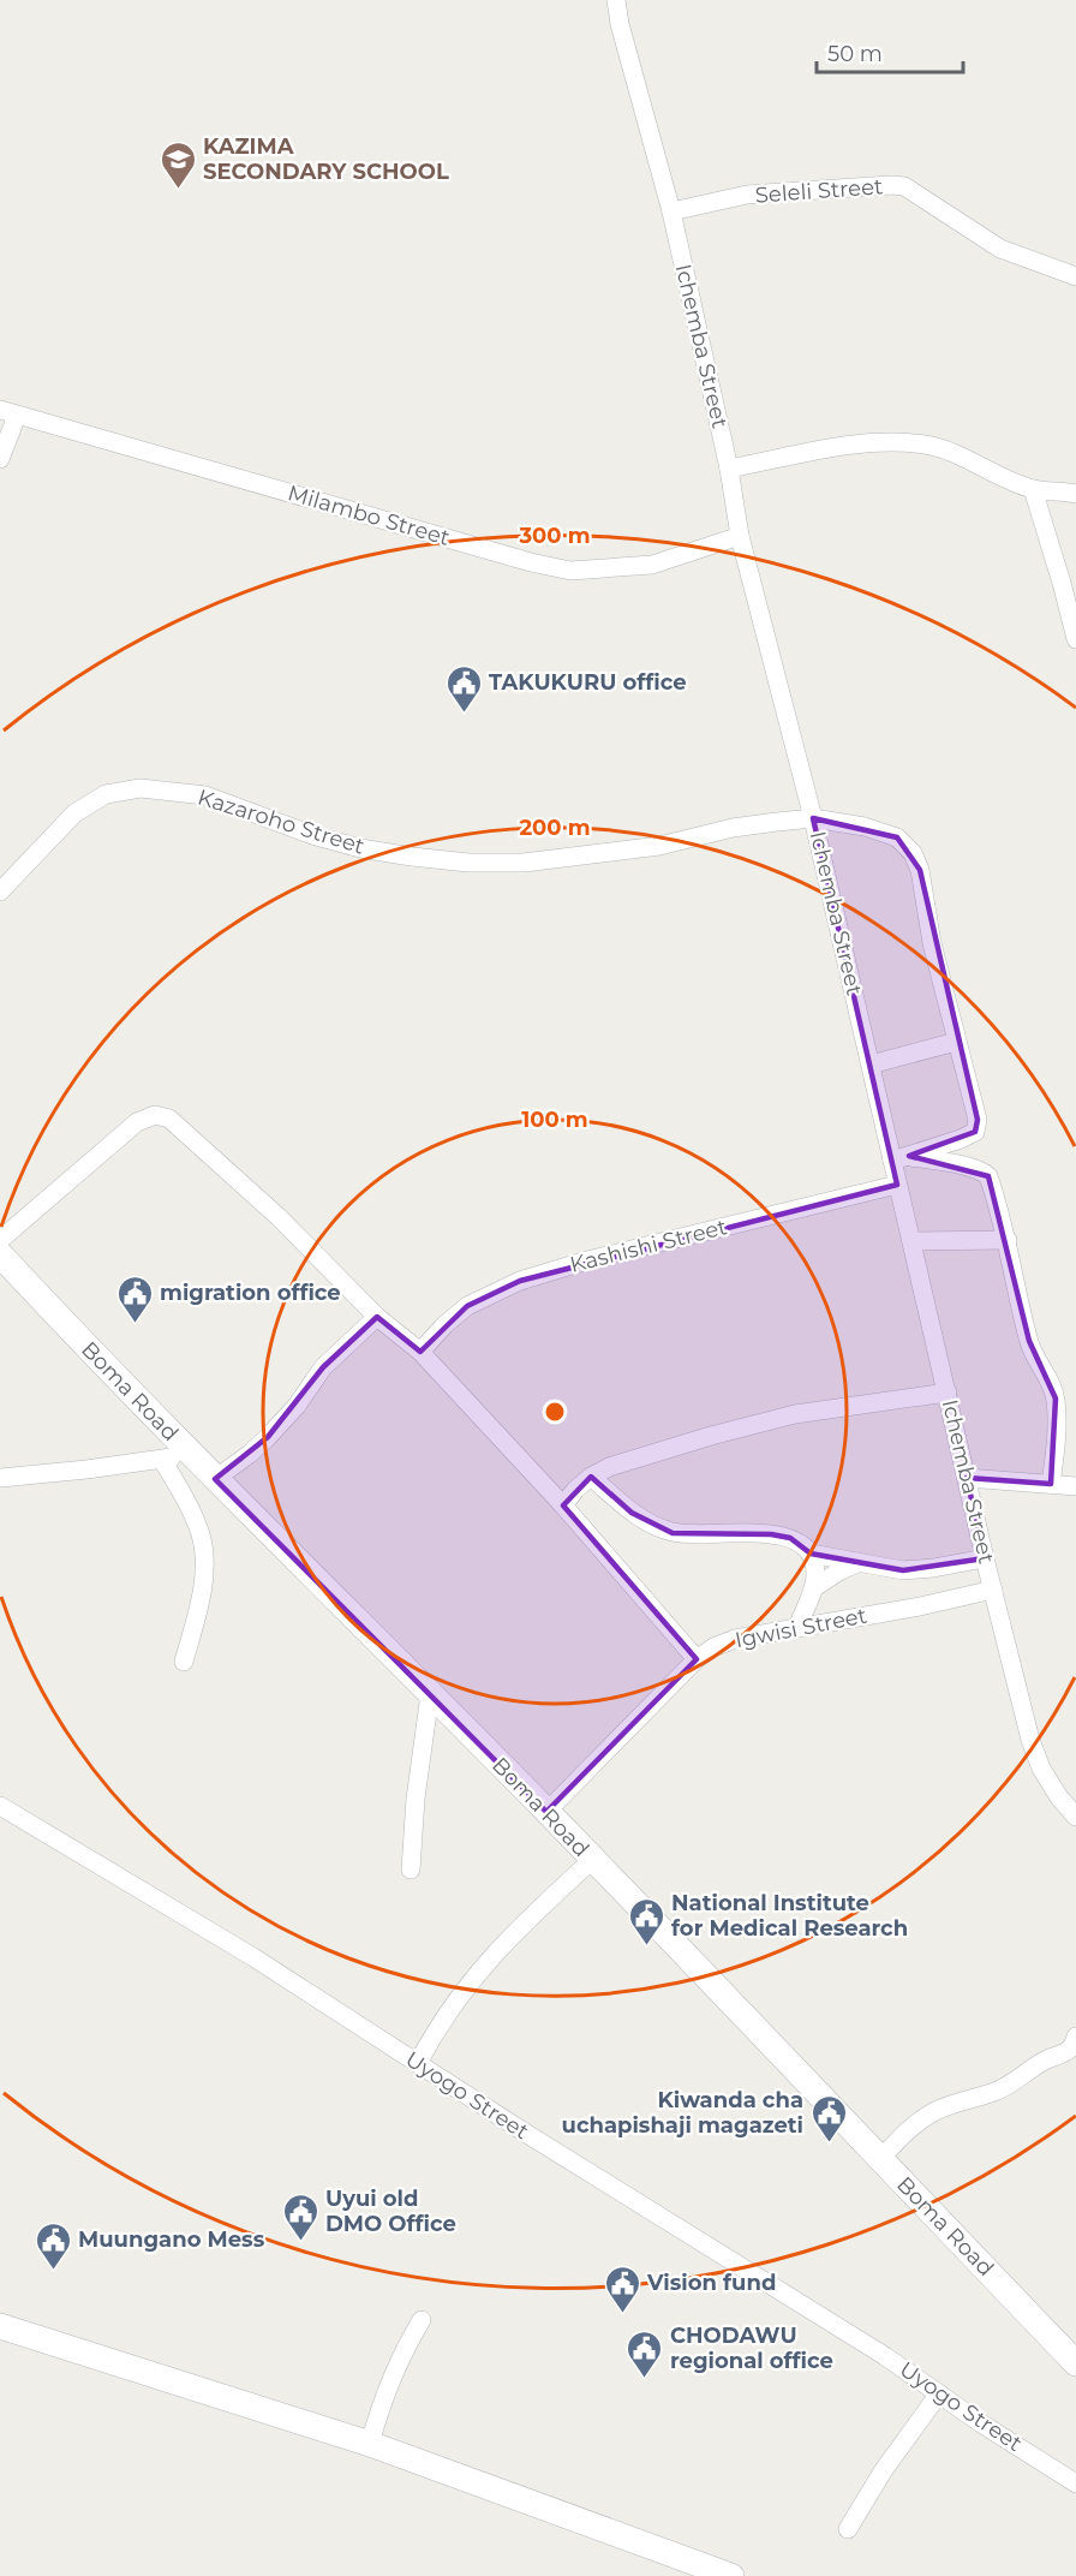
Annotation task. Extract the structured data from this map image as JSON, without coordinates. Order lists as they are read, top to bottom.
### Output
{
  "streets": {
    "main road": ["Boma Road"],
    "street": [
      "Seleli Street",
      "Ichemba Street",
      "Milambo Street",
      "Kazaroho Street",
      "Kashishi Street",
      "Igwisi Street",
      "Uyogo Street"
    ]
  },
  "crossings": [
    ["Seleli Street", "Ichemba Street"],
    ["Ichemba Street", "Milambo Street"],
    ["Ichemba Street", "Kazaroho Street"],
    ["Ichemba Street", "Kashishi Street"],
    ["Ichemba Street", "Igwisi Street"],
    ["Boma Road", "Igwisi Street"]
  ],
  "places": {
    "school or university": ["KAZIMA SECONDARY SCHOOL"],
    "public building": [
      "TAKUKURU office",
      "migration office",
      "National Institute for Medical Research",
      "Kiwanda cha uchapishaji magazeti",
      "Uyui old DMO Office",
      "Muungano Mess",
      "Vision fund",
      "CHODAWU regional office"
    ]
  },
  "scale_bar": "50 m",
  "rings": ["300 m", "200 m", "100 m"]
}
